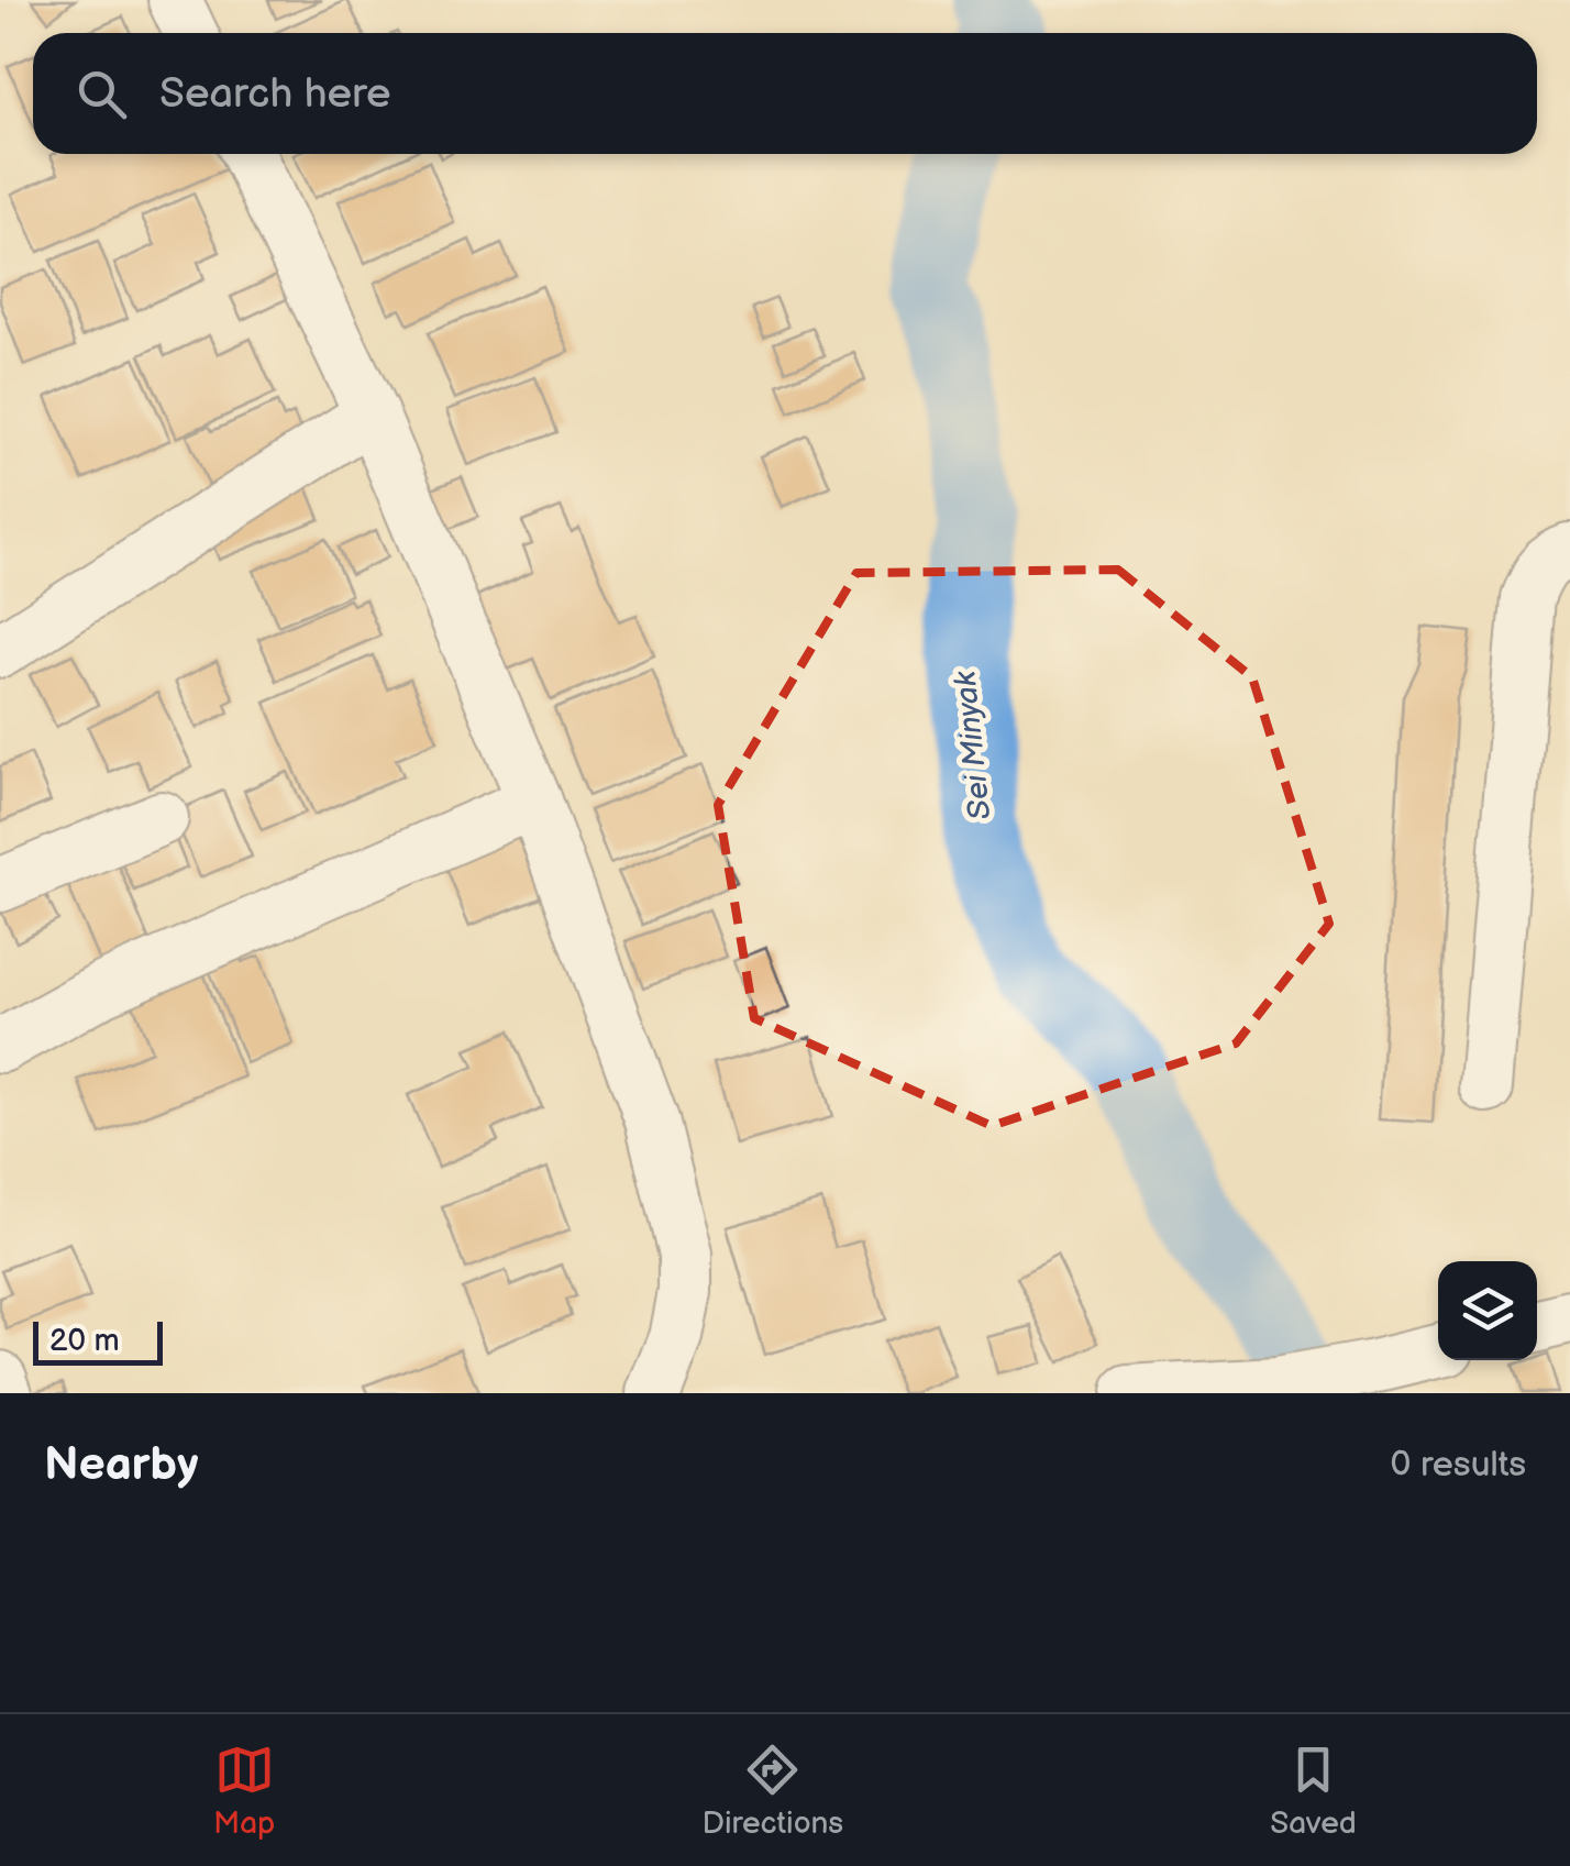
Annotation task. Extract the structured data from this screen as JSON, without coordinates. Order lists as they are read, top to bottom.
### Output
{
  "water": ["Sei Minyak"],
  "scale_bar": "20 m",
  "page": {
    "search": "Search here",
    "scale": "20 m",
    "heading": ["Nearby", "0 results"],
    "nav": ["Map", "Directions", "Saved"]
  }
}
